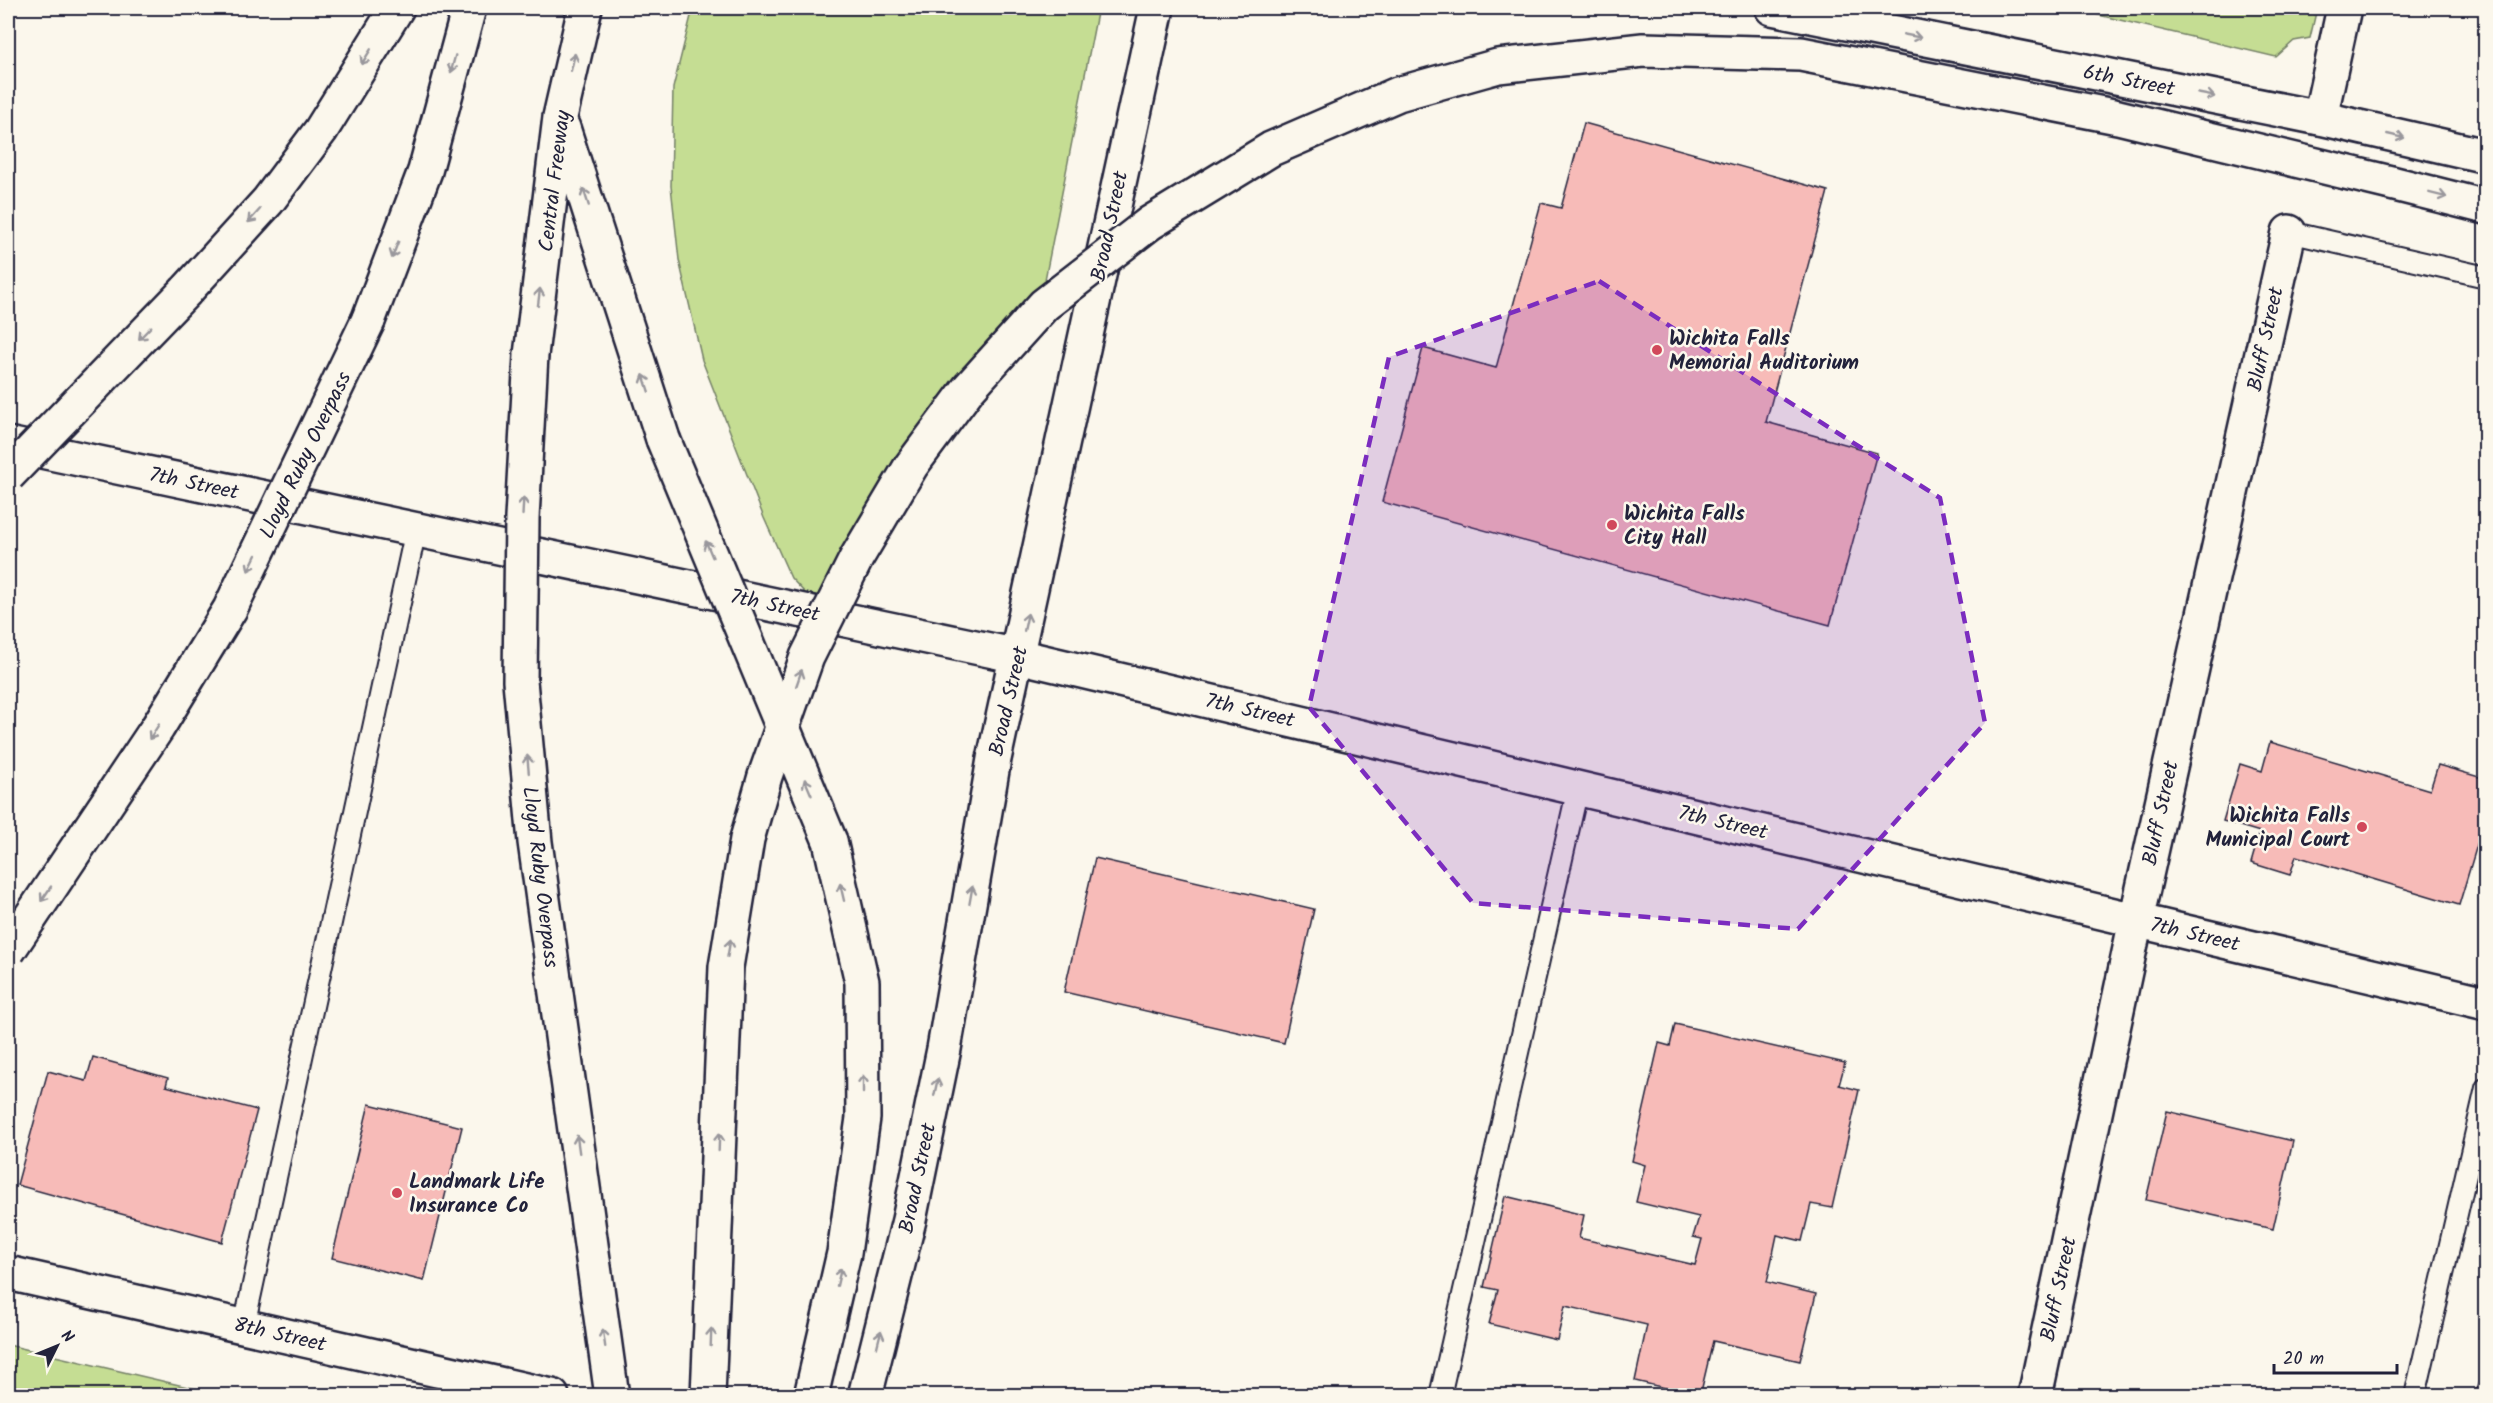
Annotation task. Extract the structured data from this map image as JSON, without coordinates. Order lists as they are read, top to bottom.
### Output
{
  "streets": {
    "main road": [
      "6th Street",
      "Central Freeway",
      "Broad Street",
      "Bluff Street",
      "Lloyd Ruby Overpass",
      "7th Street",
      "8th Street"
    ]
  },
  "crossings": [
    ["Central Freeway", "Lloyd Ruby Overpass"],
    ["Broad Street", "7th Street"],
    ["Bluff Street", "7th Street"]
  ],
  "one_way": ["6th Street", "Broad Street"],
  "places": [
    "Wichita Falls Memorial Auditorium",
    "Wichita Falls City Hall",
    "Wichita Falls Municipal Court",
    "Landmark Life Insurance Co"
  ],
  "scale_bar": "20 m",
  "north": "top right"
}
